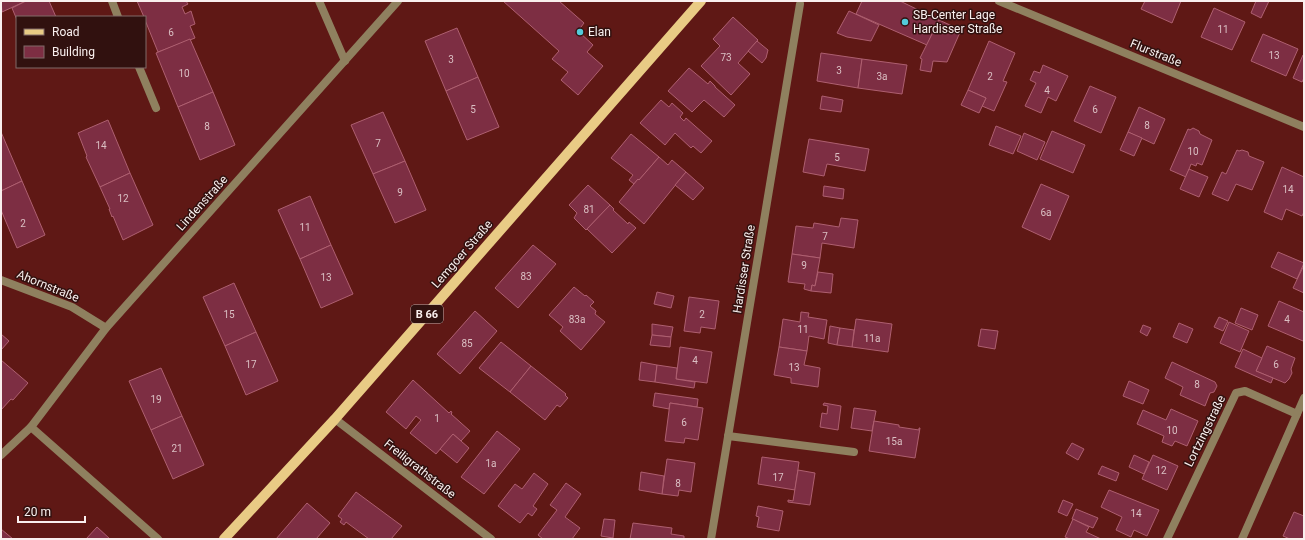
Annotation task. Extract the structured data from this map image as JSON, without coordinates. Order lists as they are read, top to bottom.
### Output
{
  "streets": {
    "main road": ["Lemgoer Straße", "B 66"],
    "street": [
      "Flurstraße",
      "Lindenstraße",
      "Hardisser Straße",
      "Ahornstraße",
      "Lortzingstraße",
      "Freiligrathstraße"
    ]
  },
  "crossings": [
    ["Lindenstraße", "Ahornstraße"],
    ["Lemgoer Straße", "Freiligrathstraße"]
  ],
  "places": ["SB-Center Lage Hardisser Straße", "Elan"],
  "house_numbers": [
    "11",
    "6",
    "13",
    "73",
    "3",
    "3",
    "10",
    "3a",
    "2",
    "4",
    "5",
    "6",
    "8",
    "8",
    "7",
    "14",
    "10",
    "5",
    "14",
    "9",
    "12",
    "81",
    "6a",
    "2",
    "11",
    "7",
    "9",
    "83",
    "13",
    "15",
    "2",
    "83a",
    "4",
    "11",
    "11a",
    "85",
    "4",
    "17",
    "6",
    "13",
    "8",
    "19",
    "1",
    "6",
    "10",
    "15a",
    "21",
    "1a",
    "12",
    "17",
    "8",
    "14"
  ],
  "legend": ["Road", "Building"],
  "scale_bar": "20 m"
}
